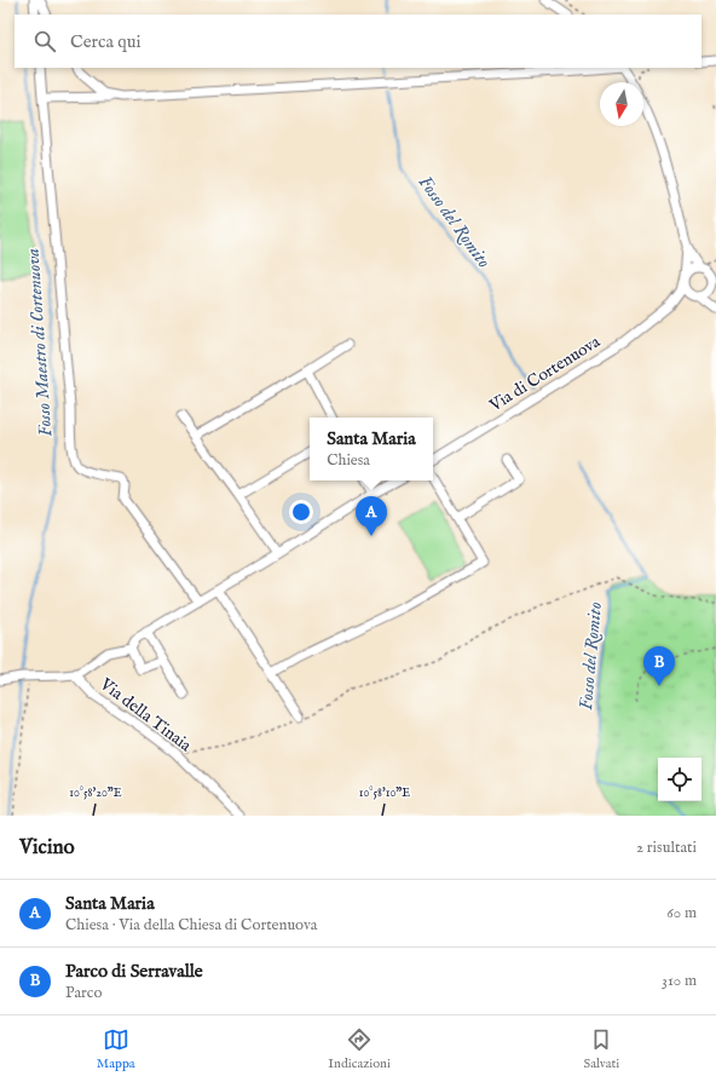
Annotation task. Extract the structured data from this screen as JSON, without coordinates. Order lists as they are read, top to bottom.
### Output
{
  "streets": {
    "street": ["Via di Cortenuova", "Via della Tinaia"]
  },
  "water": ["Fosso del Romito", "Fosso Maestro di Cortenuova"],
  "north": "bottom",
  "page": {
    "search": "Cerca qui",
    "popup": ["Santa Maria", "Chiesa"],
    "pins": ["A", "B"],
    "heading": ["Vicino", "2 risultati"],
    "list": [
      {
        "mark": "A",
        "name": "Santa Maria",
        "note": "Chiesa · Via della Chiesa di Cortenuova",
        "value": "60 m"
      },
      {
        "mark": "B",
        "name": "Parco di Serravalle",
        "note": "Parco",
        "value": "310 m"
      }
    ],
    "nav": ["Mappa", "Indicazioni", "Salvati"]
  },
  "coordinates": ["10°58'20\"E", "10°58'10\"E"]
}
